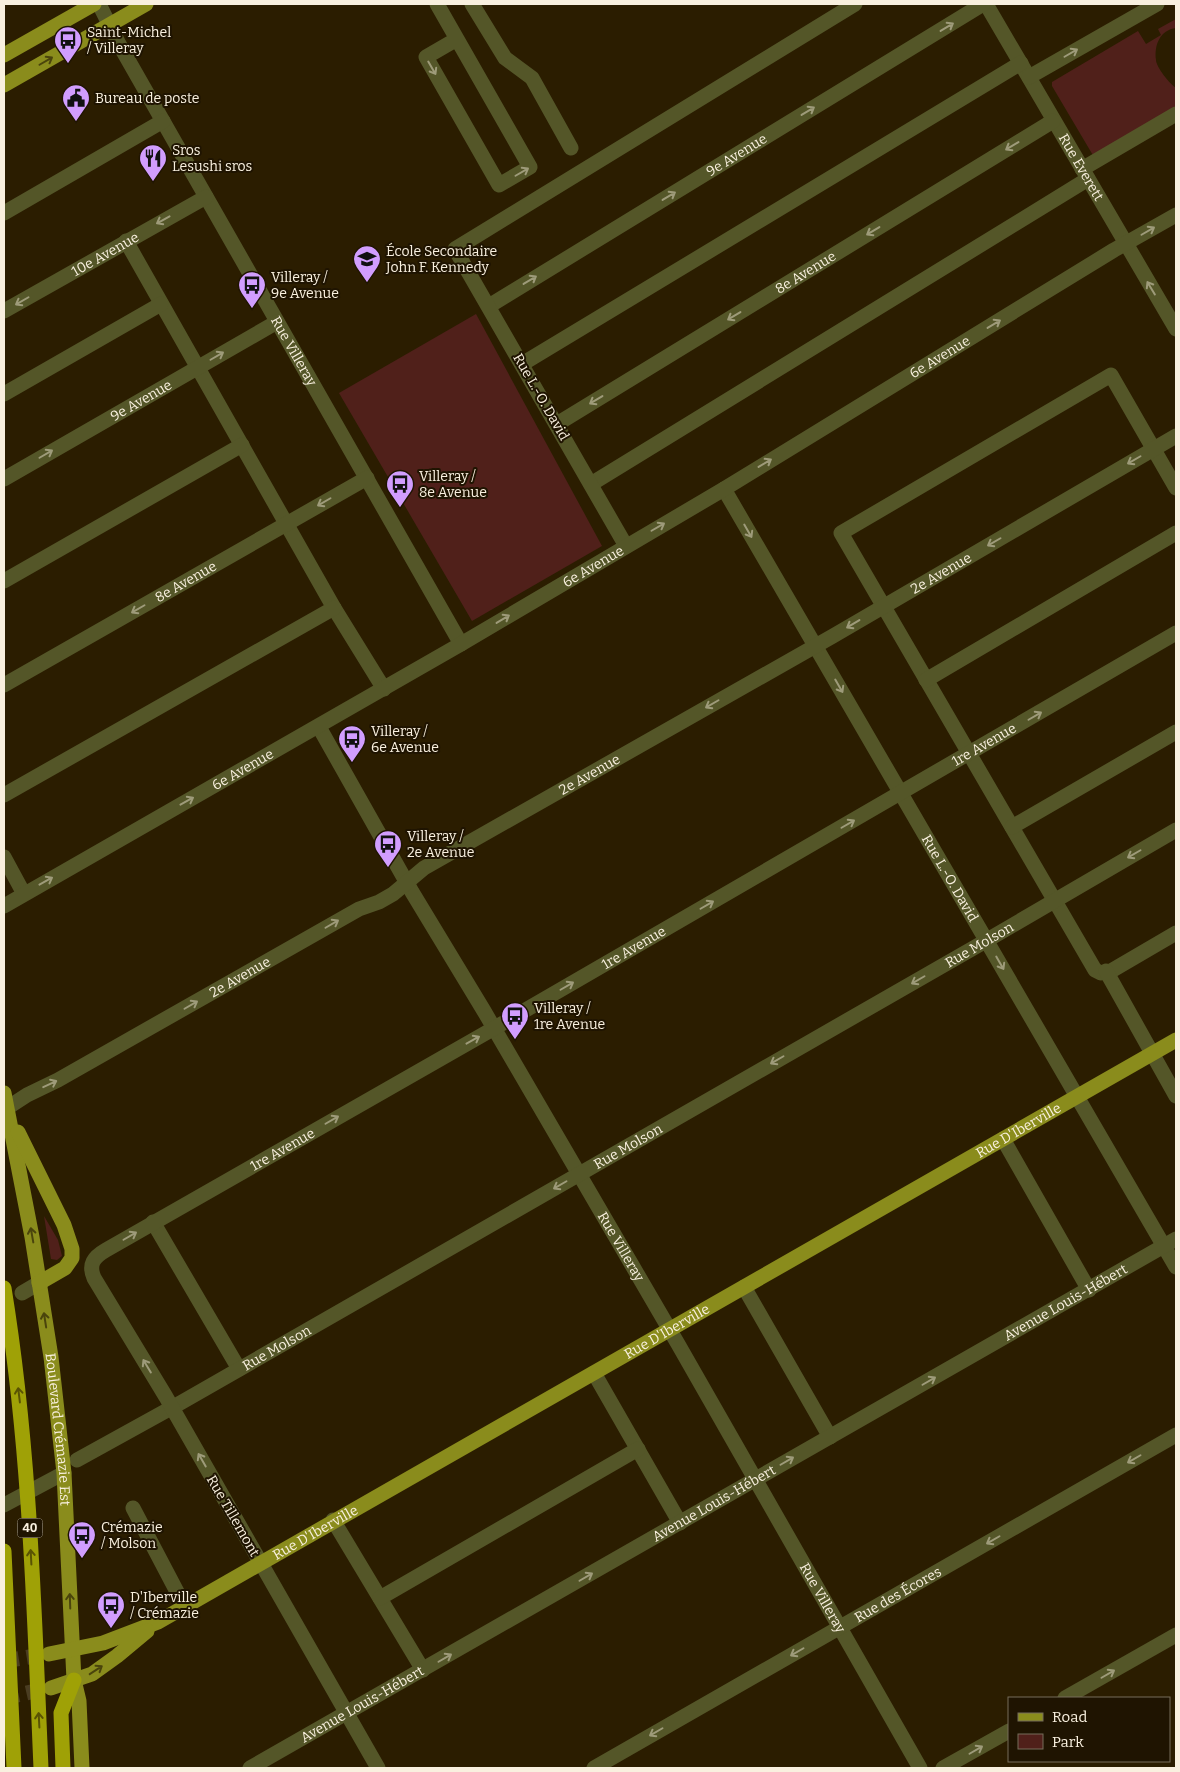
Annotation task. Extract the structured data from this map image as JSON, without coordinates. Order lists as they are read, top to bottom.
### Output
{
  "streets": {
    "highway": ["40"],
    "main road": ["Rue D'Iberville", "Boulevard Crémazie Est"],
    "street": [
      "9e Avenue",
      "Rue Everett",
      "10e Avenue",
      "8e Avenue",
      "Rue Villeray",
      "6e Avenue",
      "Rue L.-O. David",
      "2e Avenue",
      "1re Avenue",
      "Rue Molson",
      "Avenue Louis-Hébert",
      "Rue Tillemont",
      "Rue des Écores"
    ]
  },
  "crossings": [
    ["9e Avenue", "Rue Everett"],
    ["9e Avenue", "Rue Villeray"],
    ["9e Avenue", "Rue L.-O. David"],
    ["Rue Everett", "8e Avenue"],
    ["Rue Everett", "6e Avenue"],
    ["10e Avenue", "Rue Villeray"],
    ["8e Avenue", "Rue Villeray"],
    ["8e Avenue", "Rue L.-O. David"],
    ["Rue Villeray", "6e Avenue"],
    ["Rue Villeray", "2e Avenue"],
    ["Rue Villeray", "1re Avenue"],
    ["Rue Villeray", "Rue Molson"],
    ["Rue Villeray", "Rue D'Iberville"],
    ["Rue Villeray", "Avenue Louis-Hébert"],
    ["Rue Villeray", "Rue des Écores"],
    ["6e Avenue", "Rue L.-O. David"],
    ["Rue L.-O. David", "2e Avenue"],
    ["Rue L.-O. David", "1re Avenue"],
    ["Rue L.-O. David", "Rue Molson"],
    ["Rue L.-O. David", "Rue D'Iberville"],
    ["Rue L.-O. David", "Avenue Louis-Hébert"],
    ["2e Avenue", "Boulevard Crémazie Est"],
    ["1re Avenue", "Rue Tillemont"],
    ["Rue Molson", "Rue Tillemont"],
    ["Rue D'Iberville", "Boulevard Crémazie Est"],
    ["Rue D'Iberville", "Rue Tillemont"],
    ["Avenue Louis-Hébert", "Rue Tillemont"]
  ],
  "one_way": ["Rue Molson", "Boulevard Crémazie Est", "Rue des Écores"],
  "places": {
    "bus stop": [
      "Saint-Michel / Villeray",
      "Villeray / 9e Avenue",
      "Villeray / 8e Avenue",
      "Villeray / 6e Avenue",
      "Villeray / 2e Avenue",
      "Villeray / 1re Avenue",
      "Crémazie / Molson",
      "D'Iberville / Crémazie"
    ],
    "public building": ["Bureau de poste"],
    "restaurant": ["Sros Lesushi sros"],
    "school or university": ["École Secondaire John F. Kennedy"]
  },
  "legend": ["Road", "Park"]
}
